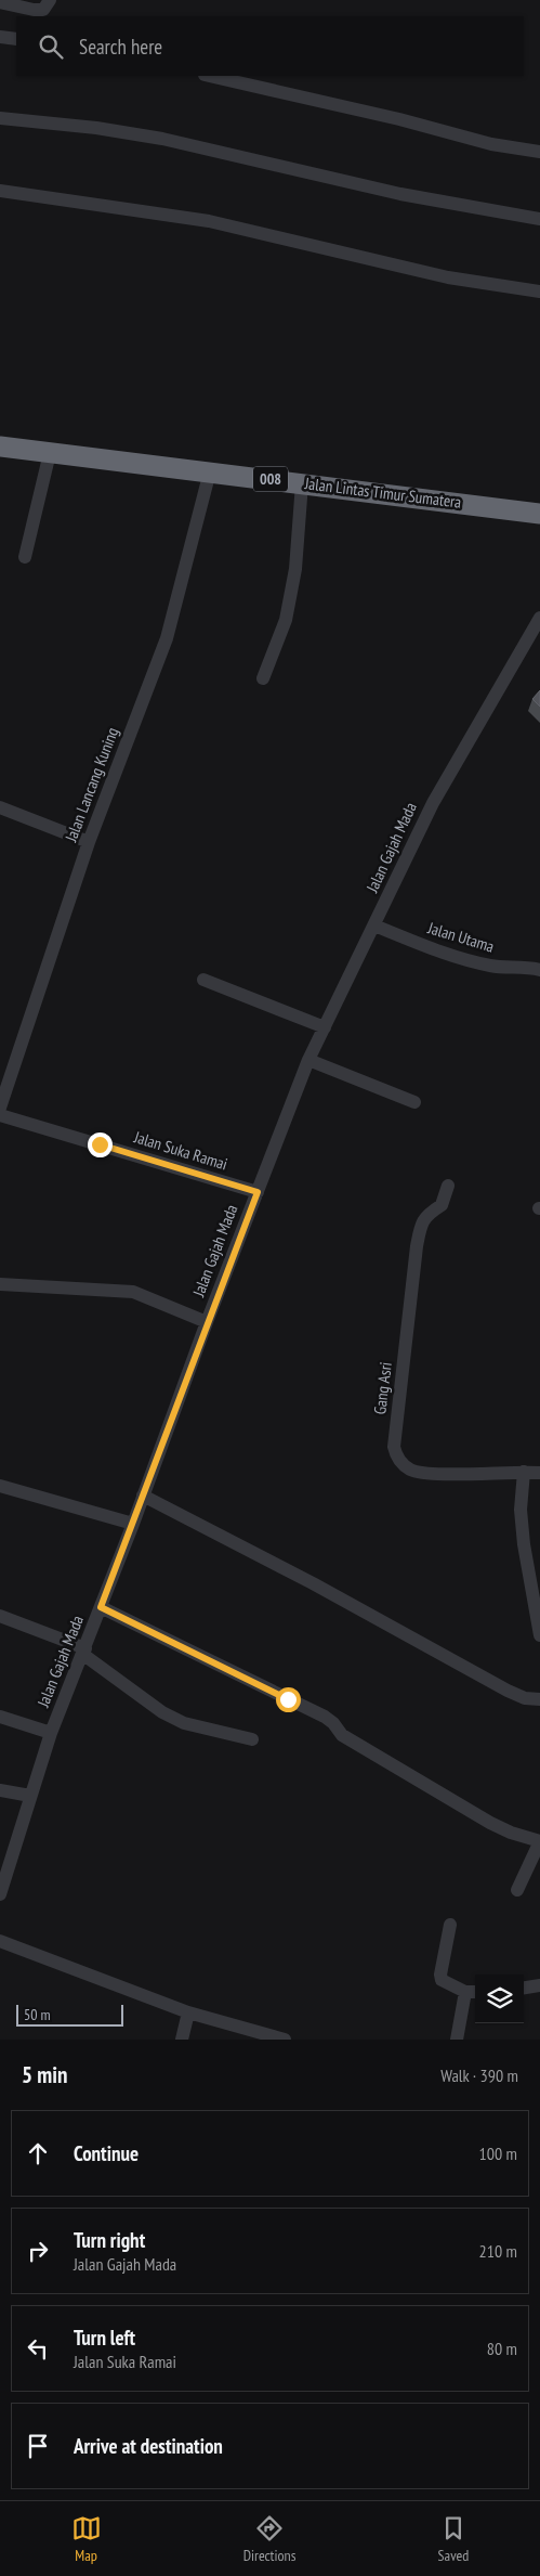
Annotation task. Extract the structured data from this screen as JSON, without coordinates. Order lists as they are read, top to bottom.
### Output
{
  "streets": {
    "highway": ["008", "Jalan Lintas Timur Sumatera"],
    "street": [
      "Jalan Lancang Kuning",
      "Jalan Gajah Mada",
      "Jalan Utama",
      "Jalan Suka Ramai",
      "Gang Asri"
    ]
  },
  "crossings": [
    ["Jalan Lintas Timur Sumatera", "Jalan Lancang Kuning"],
    ["Jalan Gajah Mada", "Jalan Utama"],
    ["Jalan Gajah Mada", "Jalan Suka Ramai"]
  ],
  "scale_bar": "50 m",
  "page": {
    "search": "Search here",
    "scale": "50 m",
    "heading": ["5 min", "Walk · 390 m"],
    "list": [
      ["Continue", "100 m"],
      ["Turn right", "Jalan Gajah Mada", "210 m"],
      ["Turn left", "Jalan Suka Ramai", "80 m"],
      "Arrive at destination"
    ],
    "nav": ["Map", "Directions", "Saved"]
  }
}
